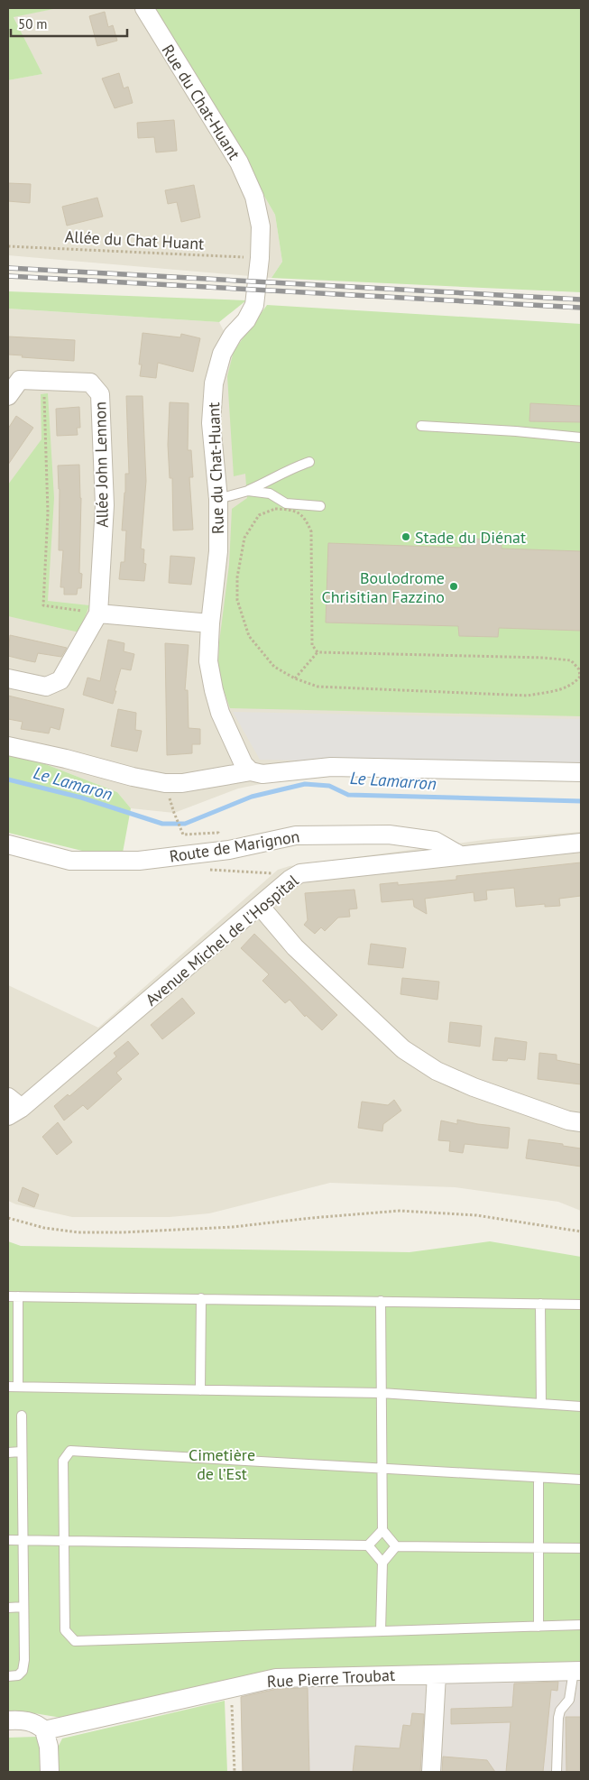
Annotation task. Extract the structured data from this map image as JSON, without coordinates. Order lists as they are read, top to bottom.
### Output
{
  "streets": {
    "street": [
      "Rue du Chat-Huant",
      "Allée John Lennon",
      "Route de Marignon",
      "Avenue Michel de l'Hospital",
      "Rue Pierre Troubat"
    ],
    "path": ["Allée du Chat Huant"]
  },
  "crossings": [
    ["Rue du Chat-Huant", "Allée du Chat Huant"],
    ["Route de Marignon", "Avenue Michel de l'Hospital"]
  ],
  "water": ["Le Lamarron", "Le Lamaron"],
  "parks": ["Cimetière de l’Est"],
  "places": ["Stade du Diénat", "Boulodrome Chrisitian Fazzino"],
  "scale_bar": "50 m"
}
